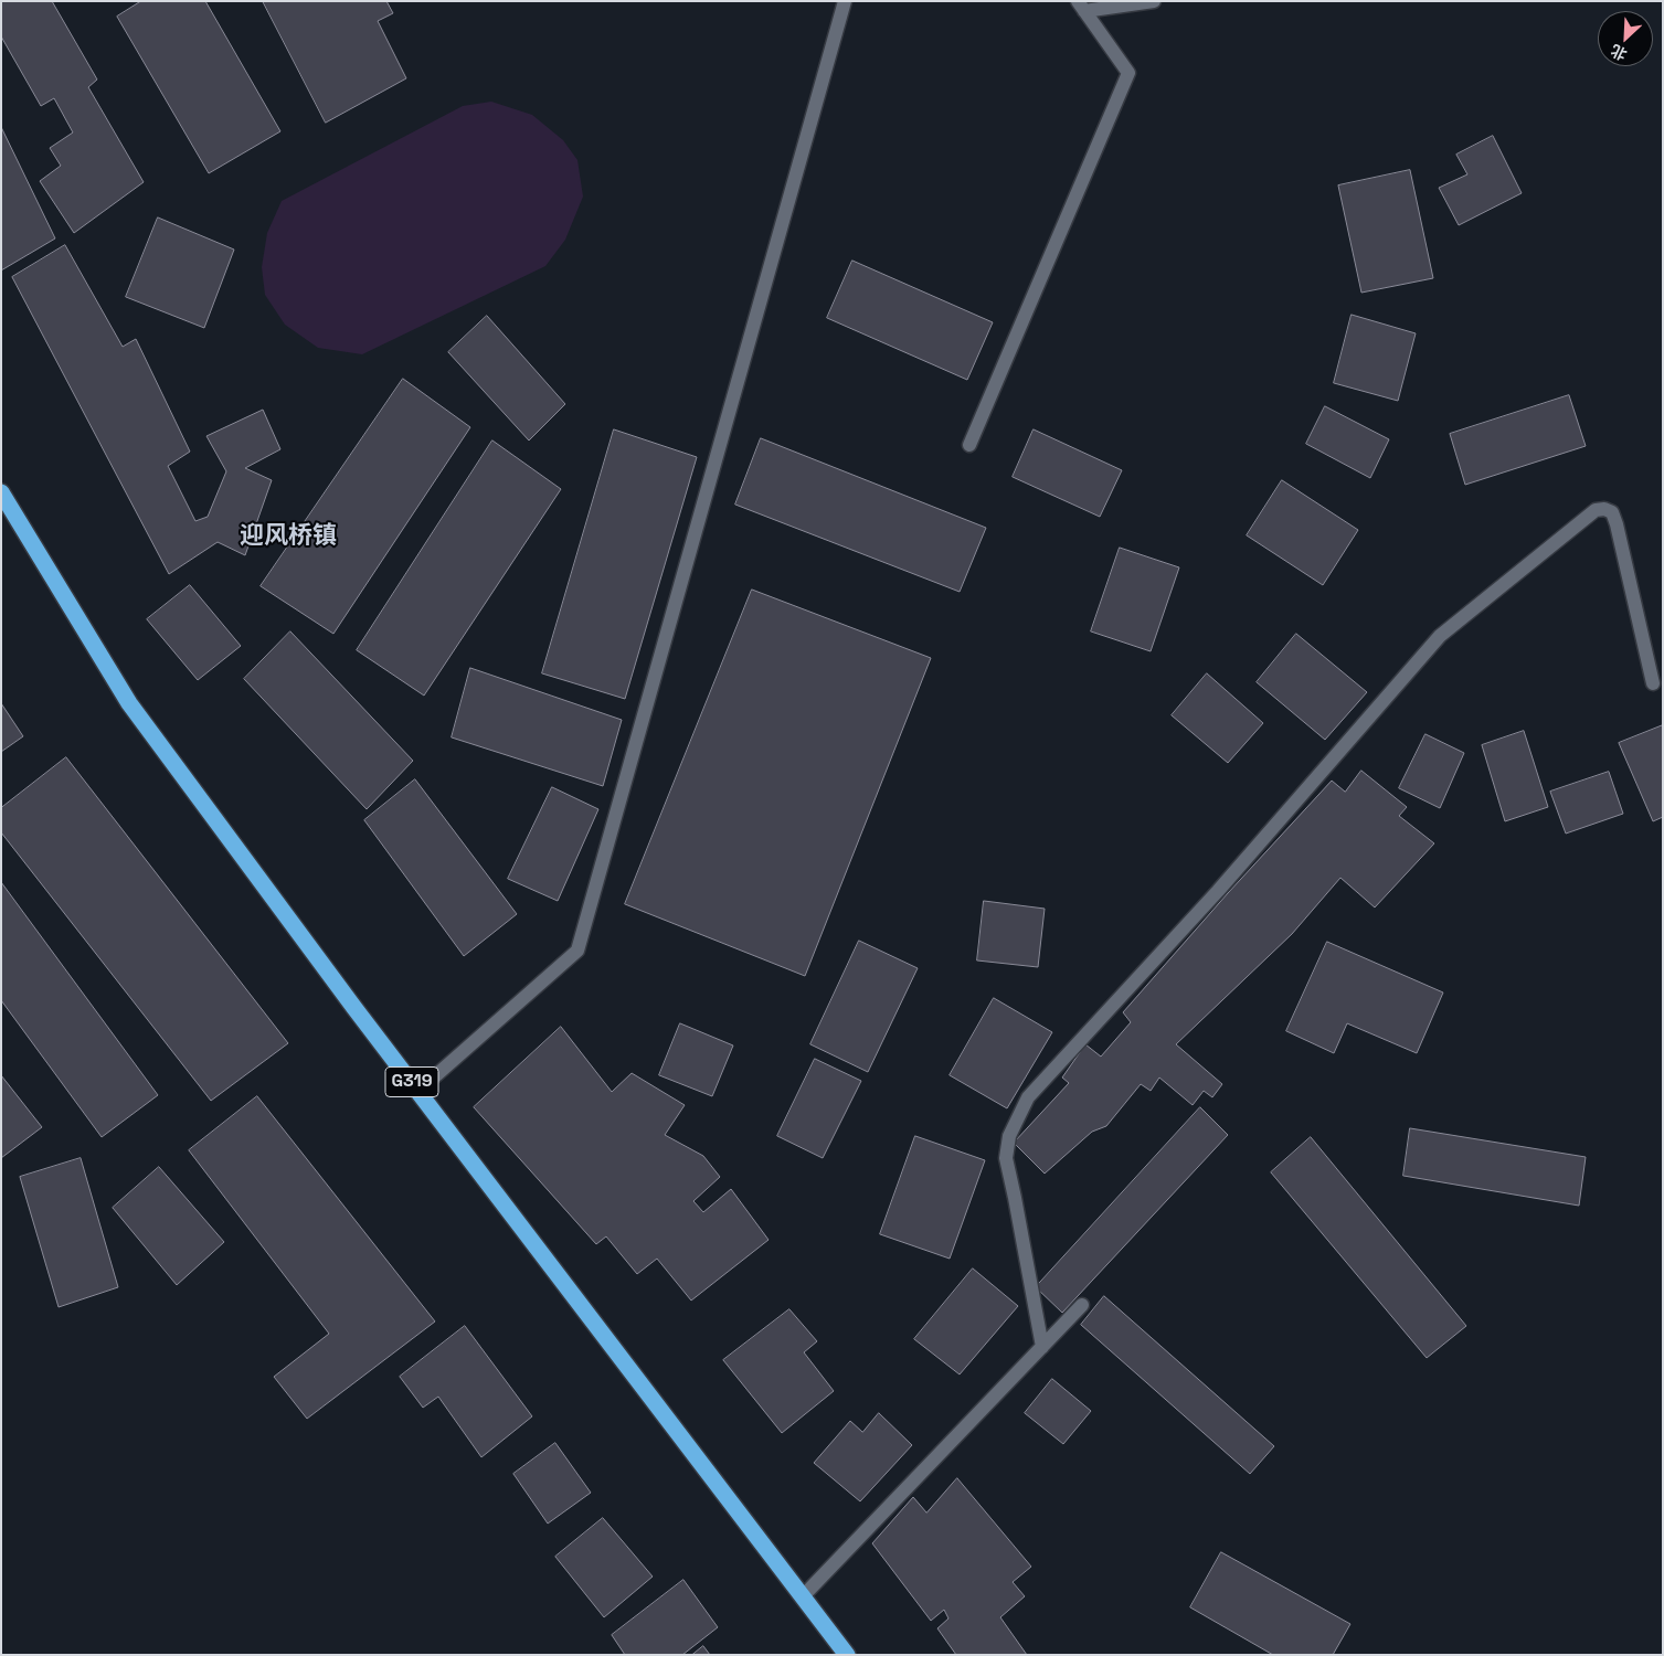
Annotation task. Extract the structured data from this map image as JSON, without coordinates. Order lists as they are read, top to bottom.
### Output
{
  "streets": {
    "highway": ["G319"]
  },
  "districts": ["迎风桥镇"],
  "north": "bottom left"
}
